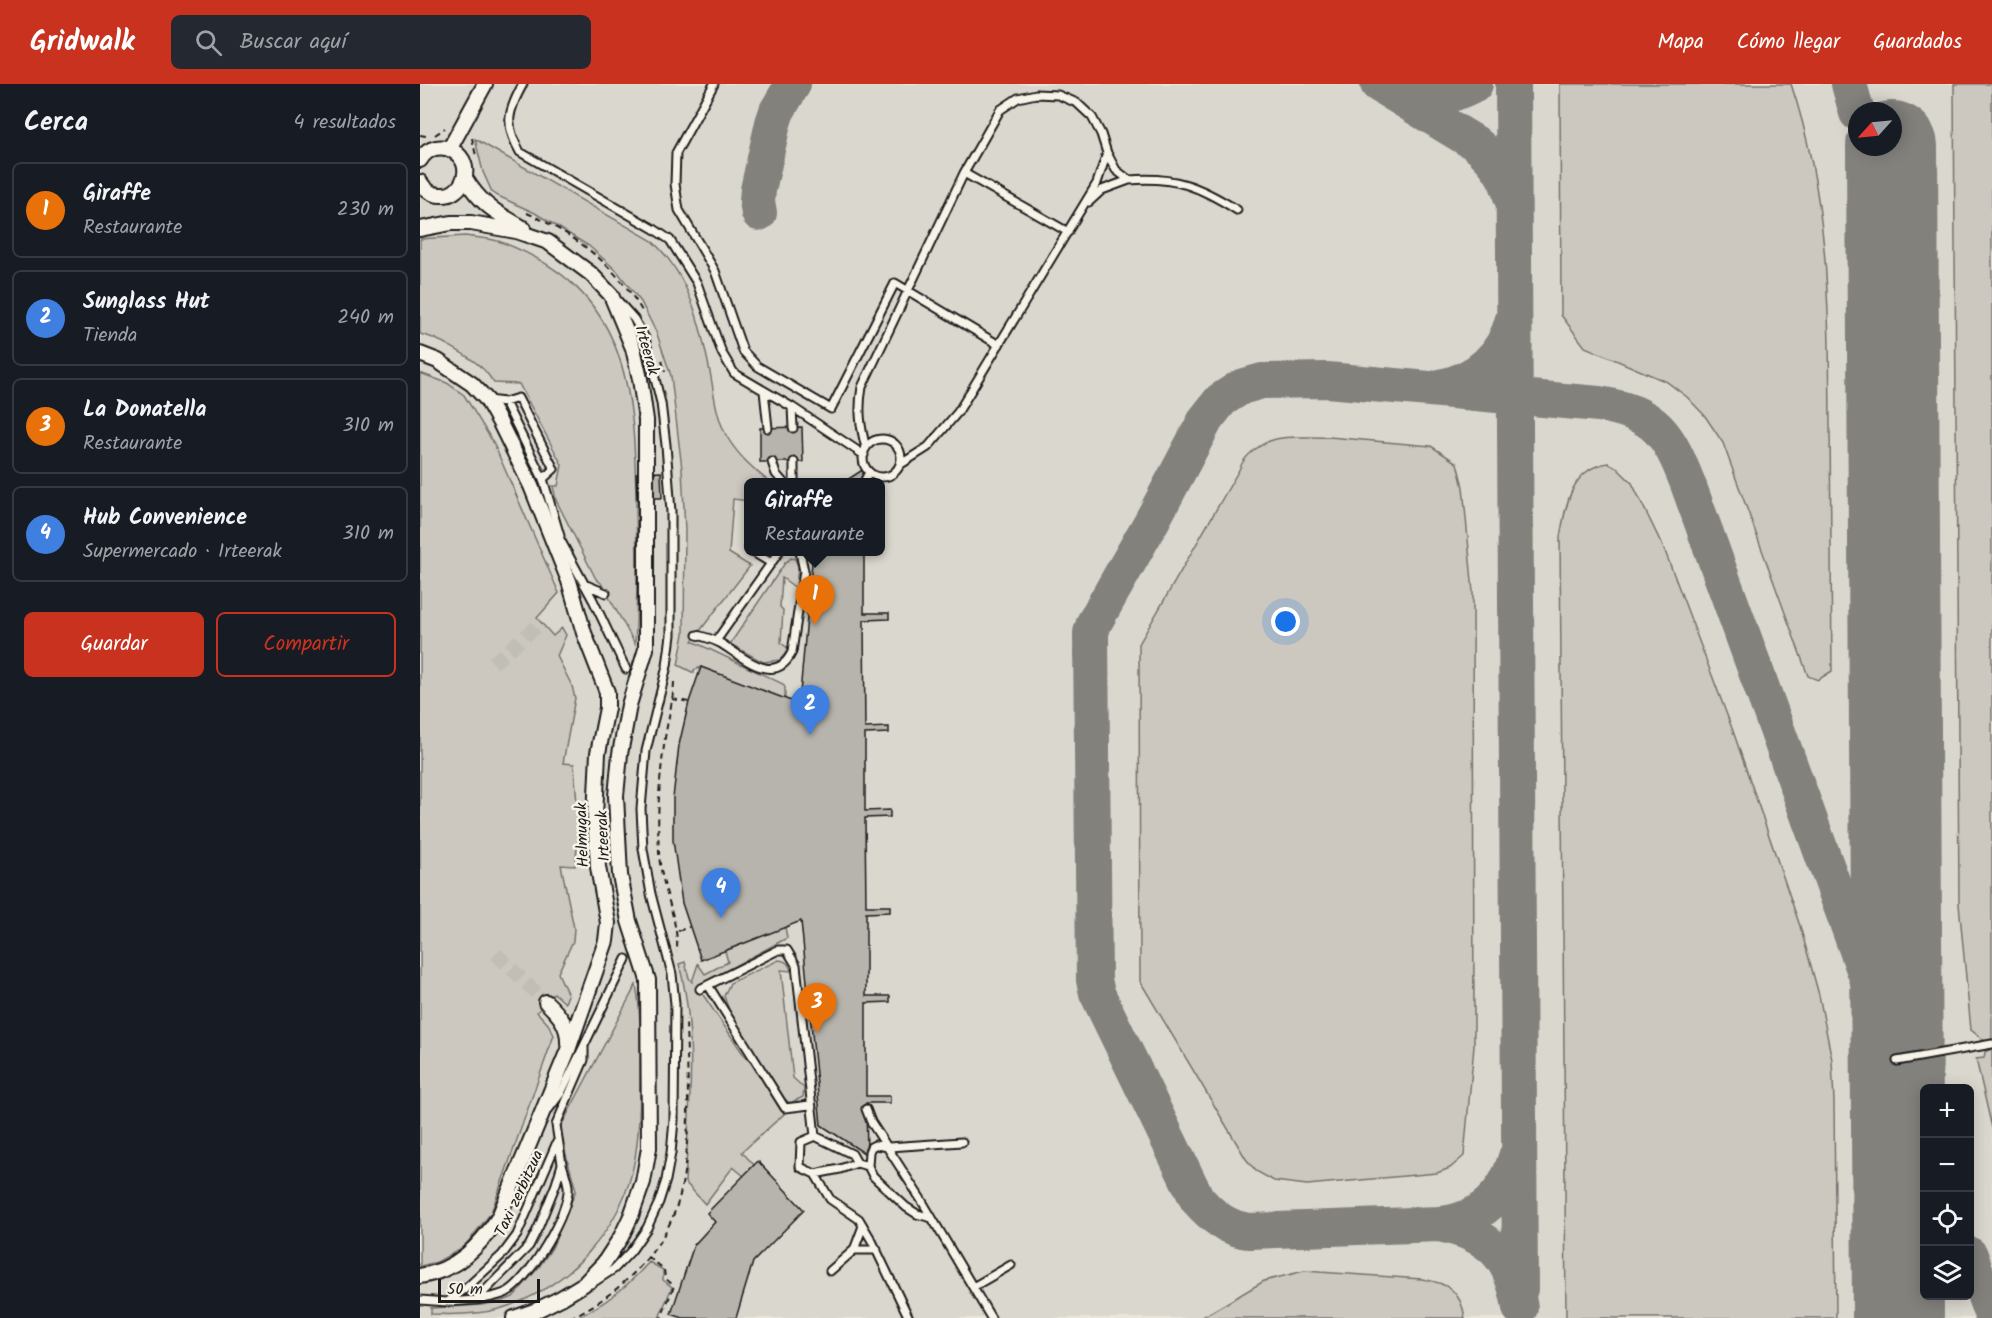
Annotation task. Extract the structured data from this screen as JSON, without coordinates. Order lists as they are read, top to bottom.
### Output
{
  "streets": {
    "street": ["Irteerak", "Helmugak"],
    "lane": ["Taxi zerbitzua"]
  },
  "scale_bar": "50 m",
  "north": "bottom left",
  "page": {
    "header": "Gridwalk",
    "search": "Buscar aquí",
    "nav": ["Mapa", "Cómo llegar", "Guardados"],
    "heading": ["Cerca", "4 resultados"],
    "list": [
      {
        "mark": "1",
        "name": "Giraffe",
        "note": "Restaurante",
        "value": "230 m"
      },
      {
        "mark": "2",
        "name": "Sunglass Hut",
        "note": "Tienda",
        "value": "240 m"
      },
      {
        "mark": "3",
        "name": "La Donatella",
        "note": "Restaurante",
        "value": "310 m"
      },
      {
        "mark": "4",
        "name": "Hub Convenience",
        "note": "Supermercado · Irteerak",
        "value": "310 m"
      }
    ],
    "popup": ["Giraffe", "Restaurante"],
    "pins": [
      "1",
      "2",
      "4",
      "3"
    ],
    "buttons": ["Guardar", "Compartir"],
    "map_buttons": ["+", "−"],
    "scale": "50 m"
  }
}
